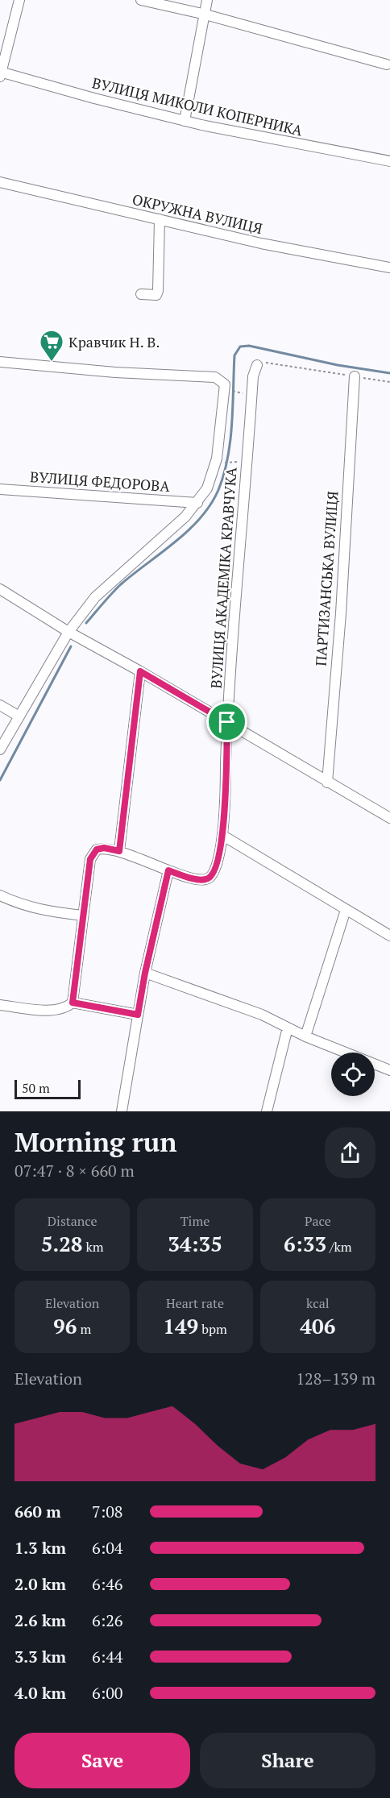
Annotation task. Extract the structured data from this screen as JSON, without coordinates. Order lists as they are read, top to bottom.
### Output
{
  "streets": {
    "street": [
      "ВУЛИЦЯ МИКОЛИ КОПЕРНИКА",
      "ОКРУЖНА ВУЛИЦЯ",
      "ВУЛИЦЯ ФЕДОРОВА",
      "ВУЛИЦЯ АКАДЕМІКА КРАВЧУКА",
      "ПАРТИЗАНСЬКА ВУЛИЦЯ"
    ]
  },
  "places": {
    "supermarket": ["Кравчик Н. В."]
  },
  "scale_bar": "50 m",
  "page": {
    "scale": "50 m",
    "heading": ["Morning run", "07:47 · 8 × 660 m"],
    "stats": [
      ["Distance", "5.28 km"],
      ["Time", "34:35"],
      ["Pace", "6:33 /km"],
      ["Elevation", "96 m"],
      ["Heart rate", "149 bpm"],
      ["kcal", "406"]
    ],
    "chart": ["Elevation", "128–139 m"],
    "list": [
      {
        "name": "660 m",
        "note": "7:08"
      },
      {
        "name": "1.3 km",
        "note": "6:04"
      },
      {
        "name": "2.0 km",
        "note": "6:46"
      },
      {
        "name": "2.6 km",
        "note": "6:26"
      },
      {
        "name": "3.3 km",
        "note": "6:44"
      },
      {
        "name": "4.0 km",
        "note": "6:00"
      }
    ],
    "buttons": ["Save", "Share"]
  }
}
